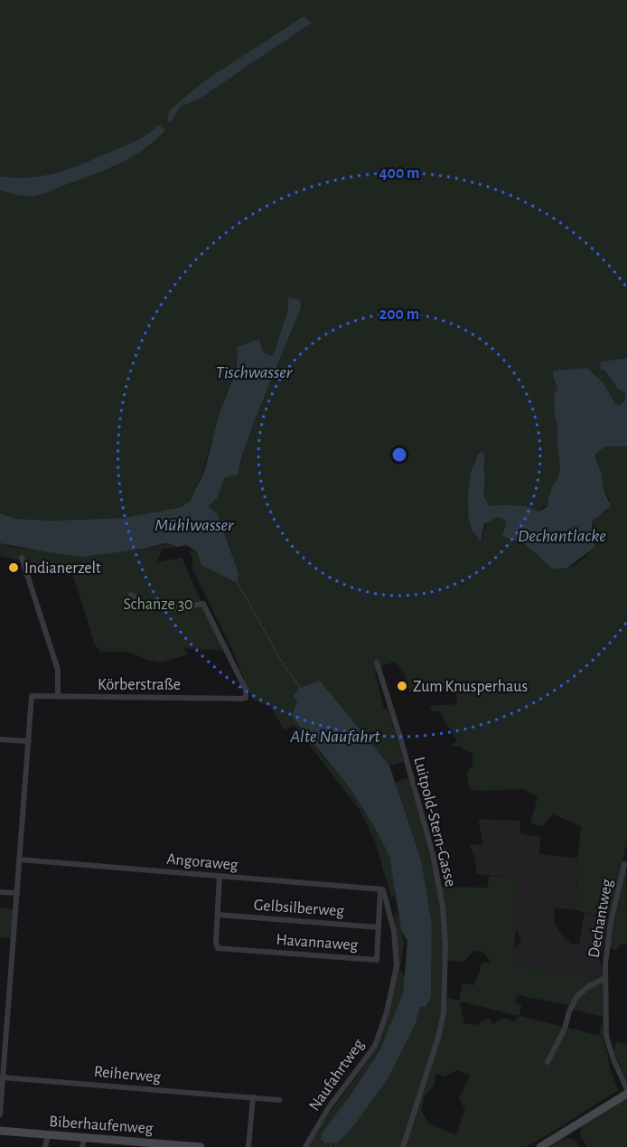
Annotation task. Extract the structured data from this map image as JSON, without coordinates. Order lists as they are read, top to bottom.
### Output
{
  "streets": {
    "main road": ["Biberhaufenweg"],
    "street": [
      "Körberstraße",
      "Luitpold-Stern-Gasse",
      "Angoraweg",
      "Gelbsilberweg",
      "Dechantweg",
      "Havannaweg",
      "Reiherweg",
      "Naufahrtweg"
    ]
  },
  "crossings": [
    ["Angoraweg", "Havannaweg"],
    ["Angoraweg", "Naufahrtweg"],
    ["Gelbsilberweg", "Havannaweg"],
    ["Havannaweg", "Naufahrtweg"]
  ],
  "water": [
    "Tischwasser",
    "Mühlwasser",
    "Dechantlacke",
    "Alte Naufahrt"
  ],
  "parks": ["Schanze 30"],
  "places": ["Indianerzelt", "Zum Knusperhaus"],
  "rings": ["400 m", "200 m"]
}
